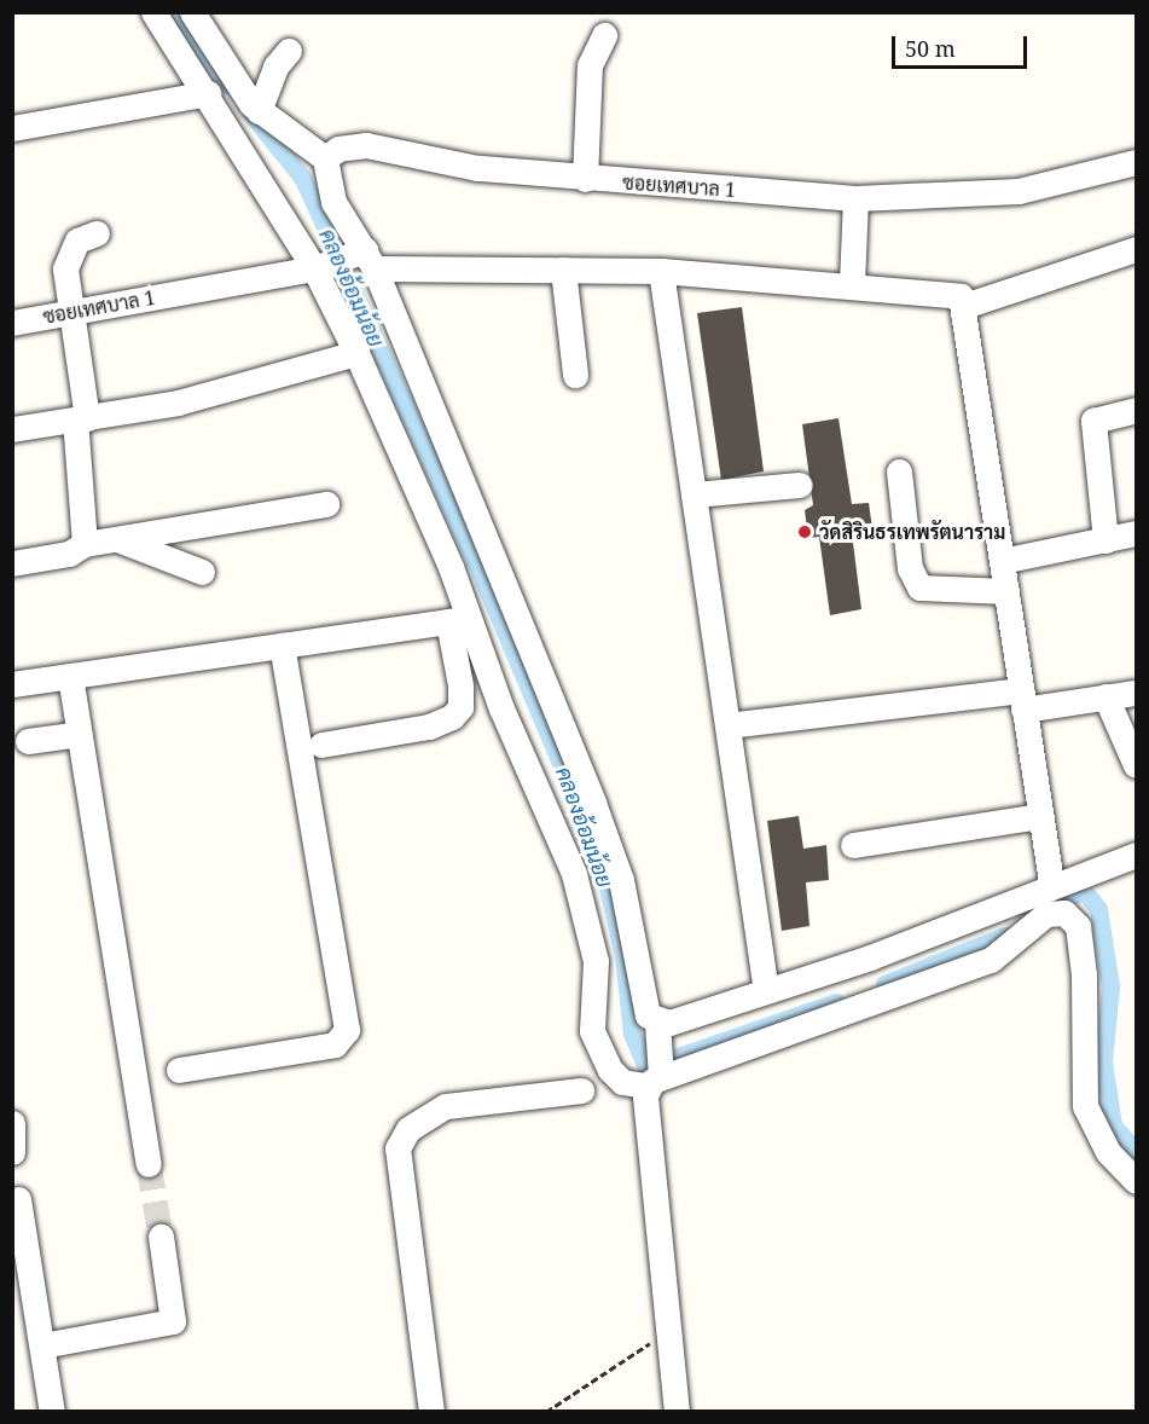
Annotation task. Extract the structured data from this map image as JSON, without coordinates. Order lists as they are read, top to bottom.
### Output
{
  "streets": {
    "street": ["ซอยเทศบาล 1"]
  },
  "water": ["คลองอ้อมน้อย"],
  "places": ["วัดสิรินธรเทพรัตนาราม"],
  "scale_bar": "50 m"
}
